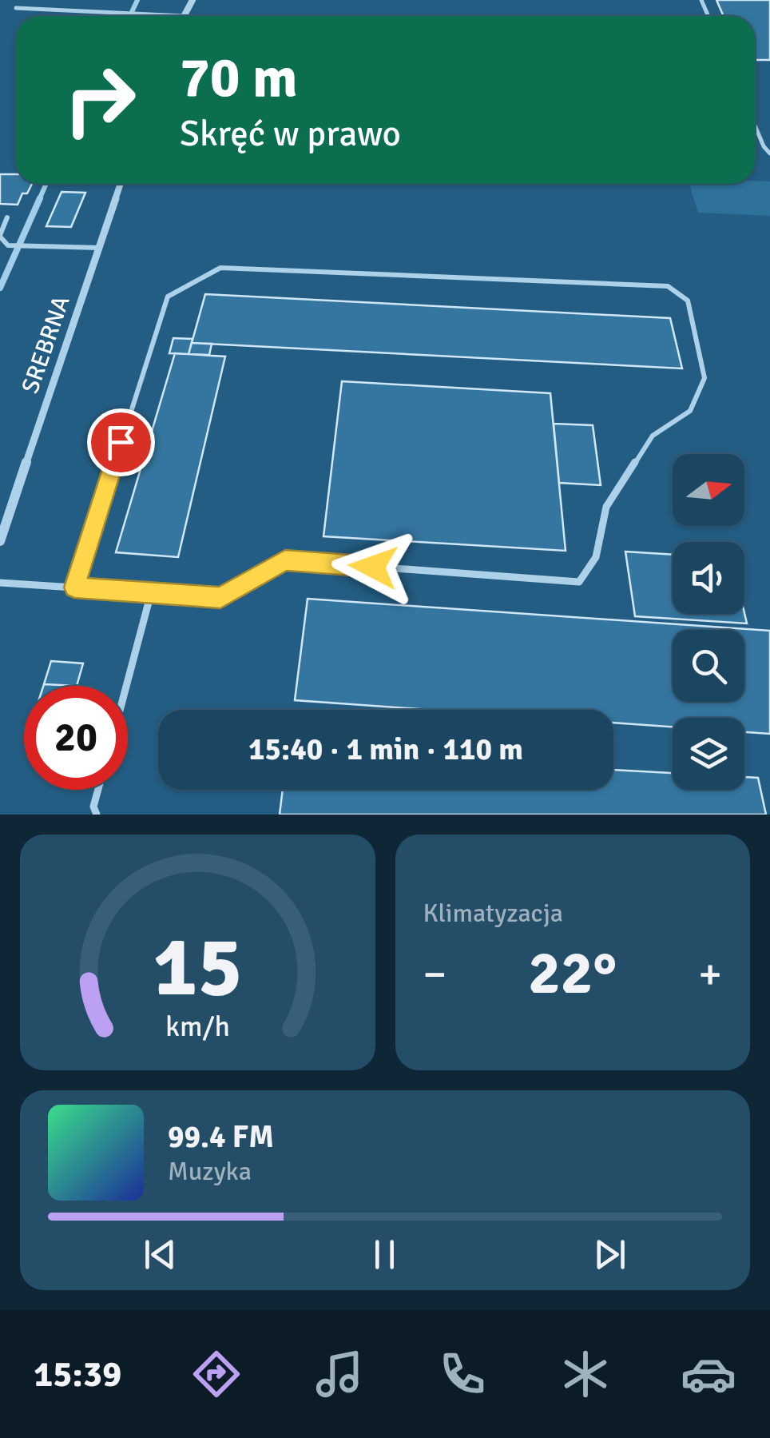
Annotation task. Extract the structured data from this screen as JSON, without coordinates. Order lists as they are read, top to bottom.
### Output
{
  "streets": {
    "street": ["SREBRNA"]
  },
  "north": "right",
  "page": {
    "turn": ["70 m", "Skręć w prawo"],
    "limit": "20",
    "trip": "15:40 · 1 min · 110 m",
    "tile": "Klimatyzacja",
    "heat": ["−", "22°", "+"],
    "song": ["99.4 FM", "Muzyka"],
    "tabs": "15:39",
    "gauge": ["15", "km/h"]
  }
}
